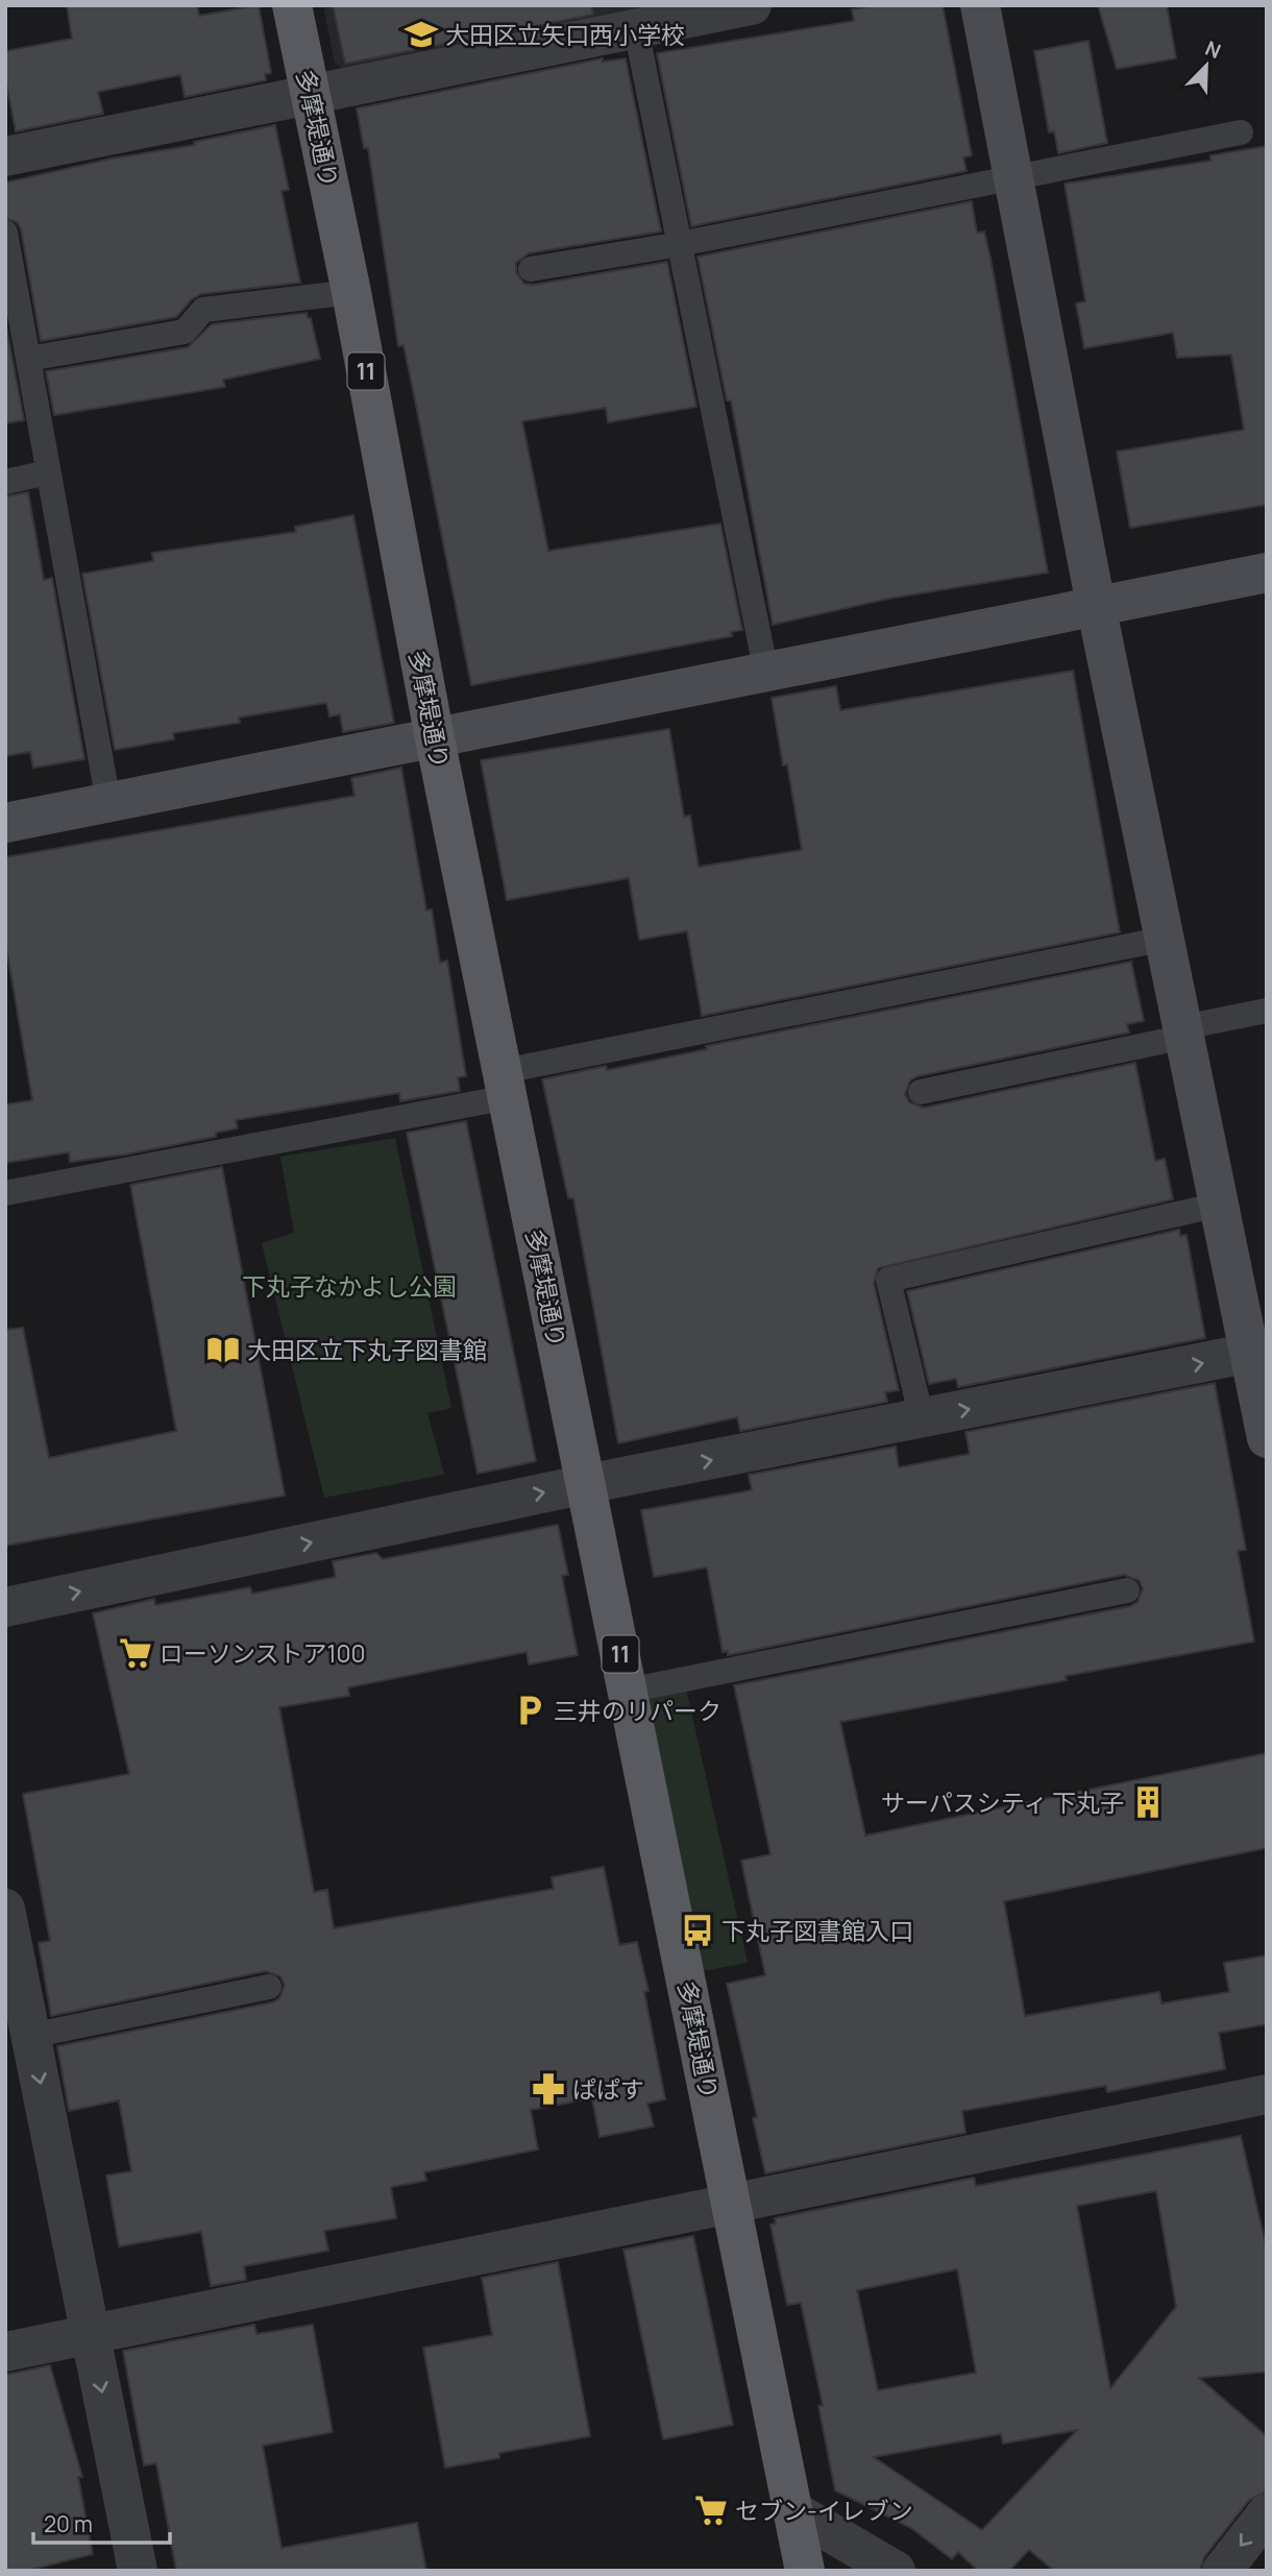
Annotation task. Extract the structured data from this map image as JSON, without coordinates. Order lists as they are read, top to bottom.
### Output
{
  "streets": {
    "main road": ["多摩堤通り", "11"]
  },
  "parks": ["下丸子なかよし公園"],
  "places": {
    "school or university": ["大田区立矢口西小学校"],
    "library": ["大田区立下丸子図書館"],
    "supermarket": ["ローソンストア100", "セブン-イレブン"],
    "parking": ["三井のリパーク"],
    "building": ["サーパスシティ 下丸子"],
    "bus stop": ["下丸子図書館入口"],
    "pharmacy": ["ぱぱす"]
  },
  "scale_bar": "20 m",
  "north": "top right"
}
